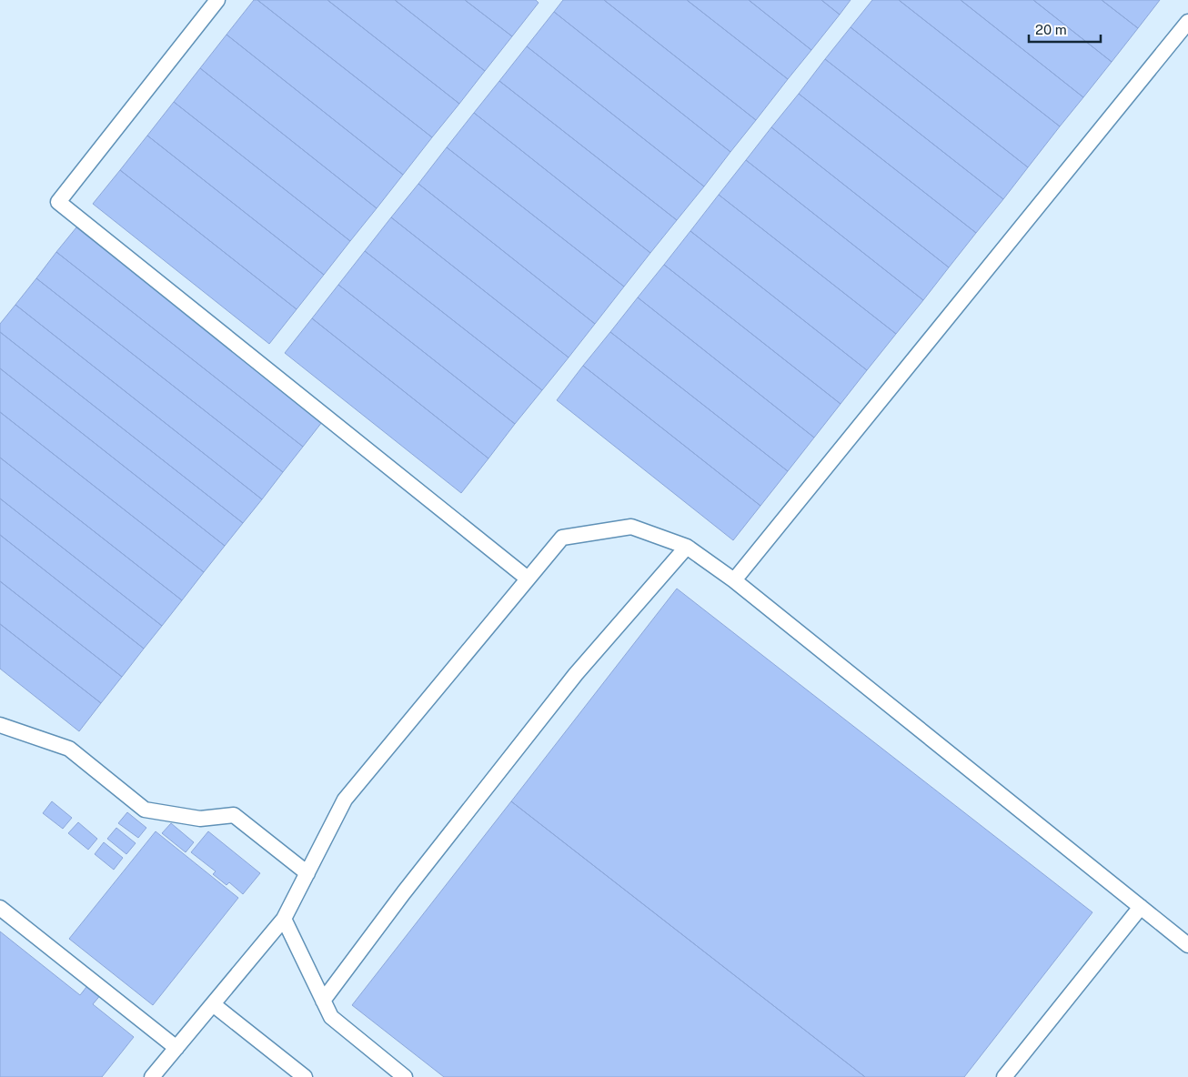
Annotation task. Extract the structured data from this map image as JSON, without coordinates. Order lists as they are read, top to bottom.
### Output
{
  "scale_bar": "20 m"
}
